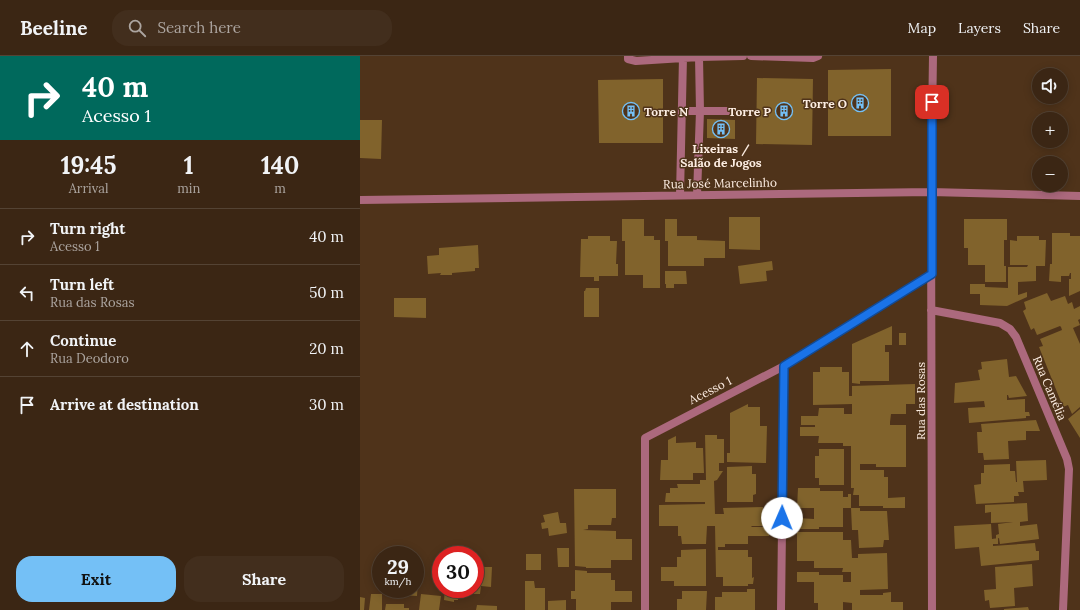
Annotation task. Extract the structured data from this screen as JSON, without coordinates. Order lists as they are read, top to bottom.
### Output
{
  "streets": {
    "street": [
      "Rua José Marcelinho",
      "Rua Camélia",
      "Acesso 1",
      "Rua das Rosas"
    ]
  },
  "crossings": [
    ["Rua José Marcelinho", "Rua das Rosas"],
    ["Rua Camélia", "Rua das Rosas"],
    ["Acesso 1", "Rua das Rosas"]
  ],
  "places": {
    "building": [
      "Torre O",
      "Torre N",
      "Torre P",
      "Lixeiras / Salão de Jogos"
    ]
  },
  "page": {
    "header": "Beeline",
    "search": "Search here",
    "nav": ["Map", "Layers", "Share"],
    "turn": ["40 m", "Acesso 1"],
    "map_buttons": ["+", "−"],
    "eta": [
      "19:45",
      "Arrival",
      "1",
      "min",
      "140",
      "m"
    ],
    "list": [
      {
        "name": "Turn right",
        "note": "Acesso 1",
        "value": "40 m"
      },
      {
        "name": "Turn left",
        "note": "Rua das Rosas",
        "value": "50 m"
      },
      {
        "name": "Continue",
        "note": "Rua Deodoro",
        "value": "20 m"
      },
      {
        "name": "Arrive at destination",
        "value": "30 m"
      }
    ],
    "speed": "29 km/h",
    "limit": "30",
    "buttons": ["Exit", "Share"]
  }
}
